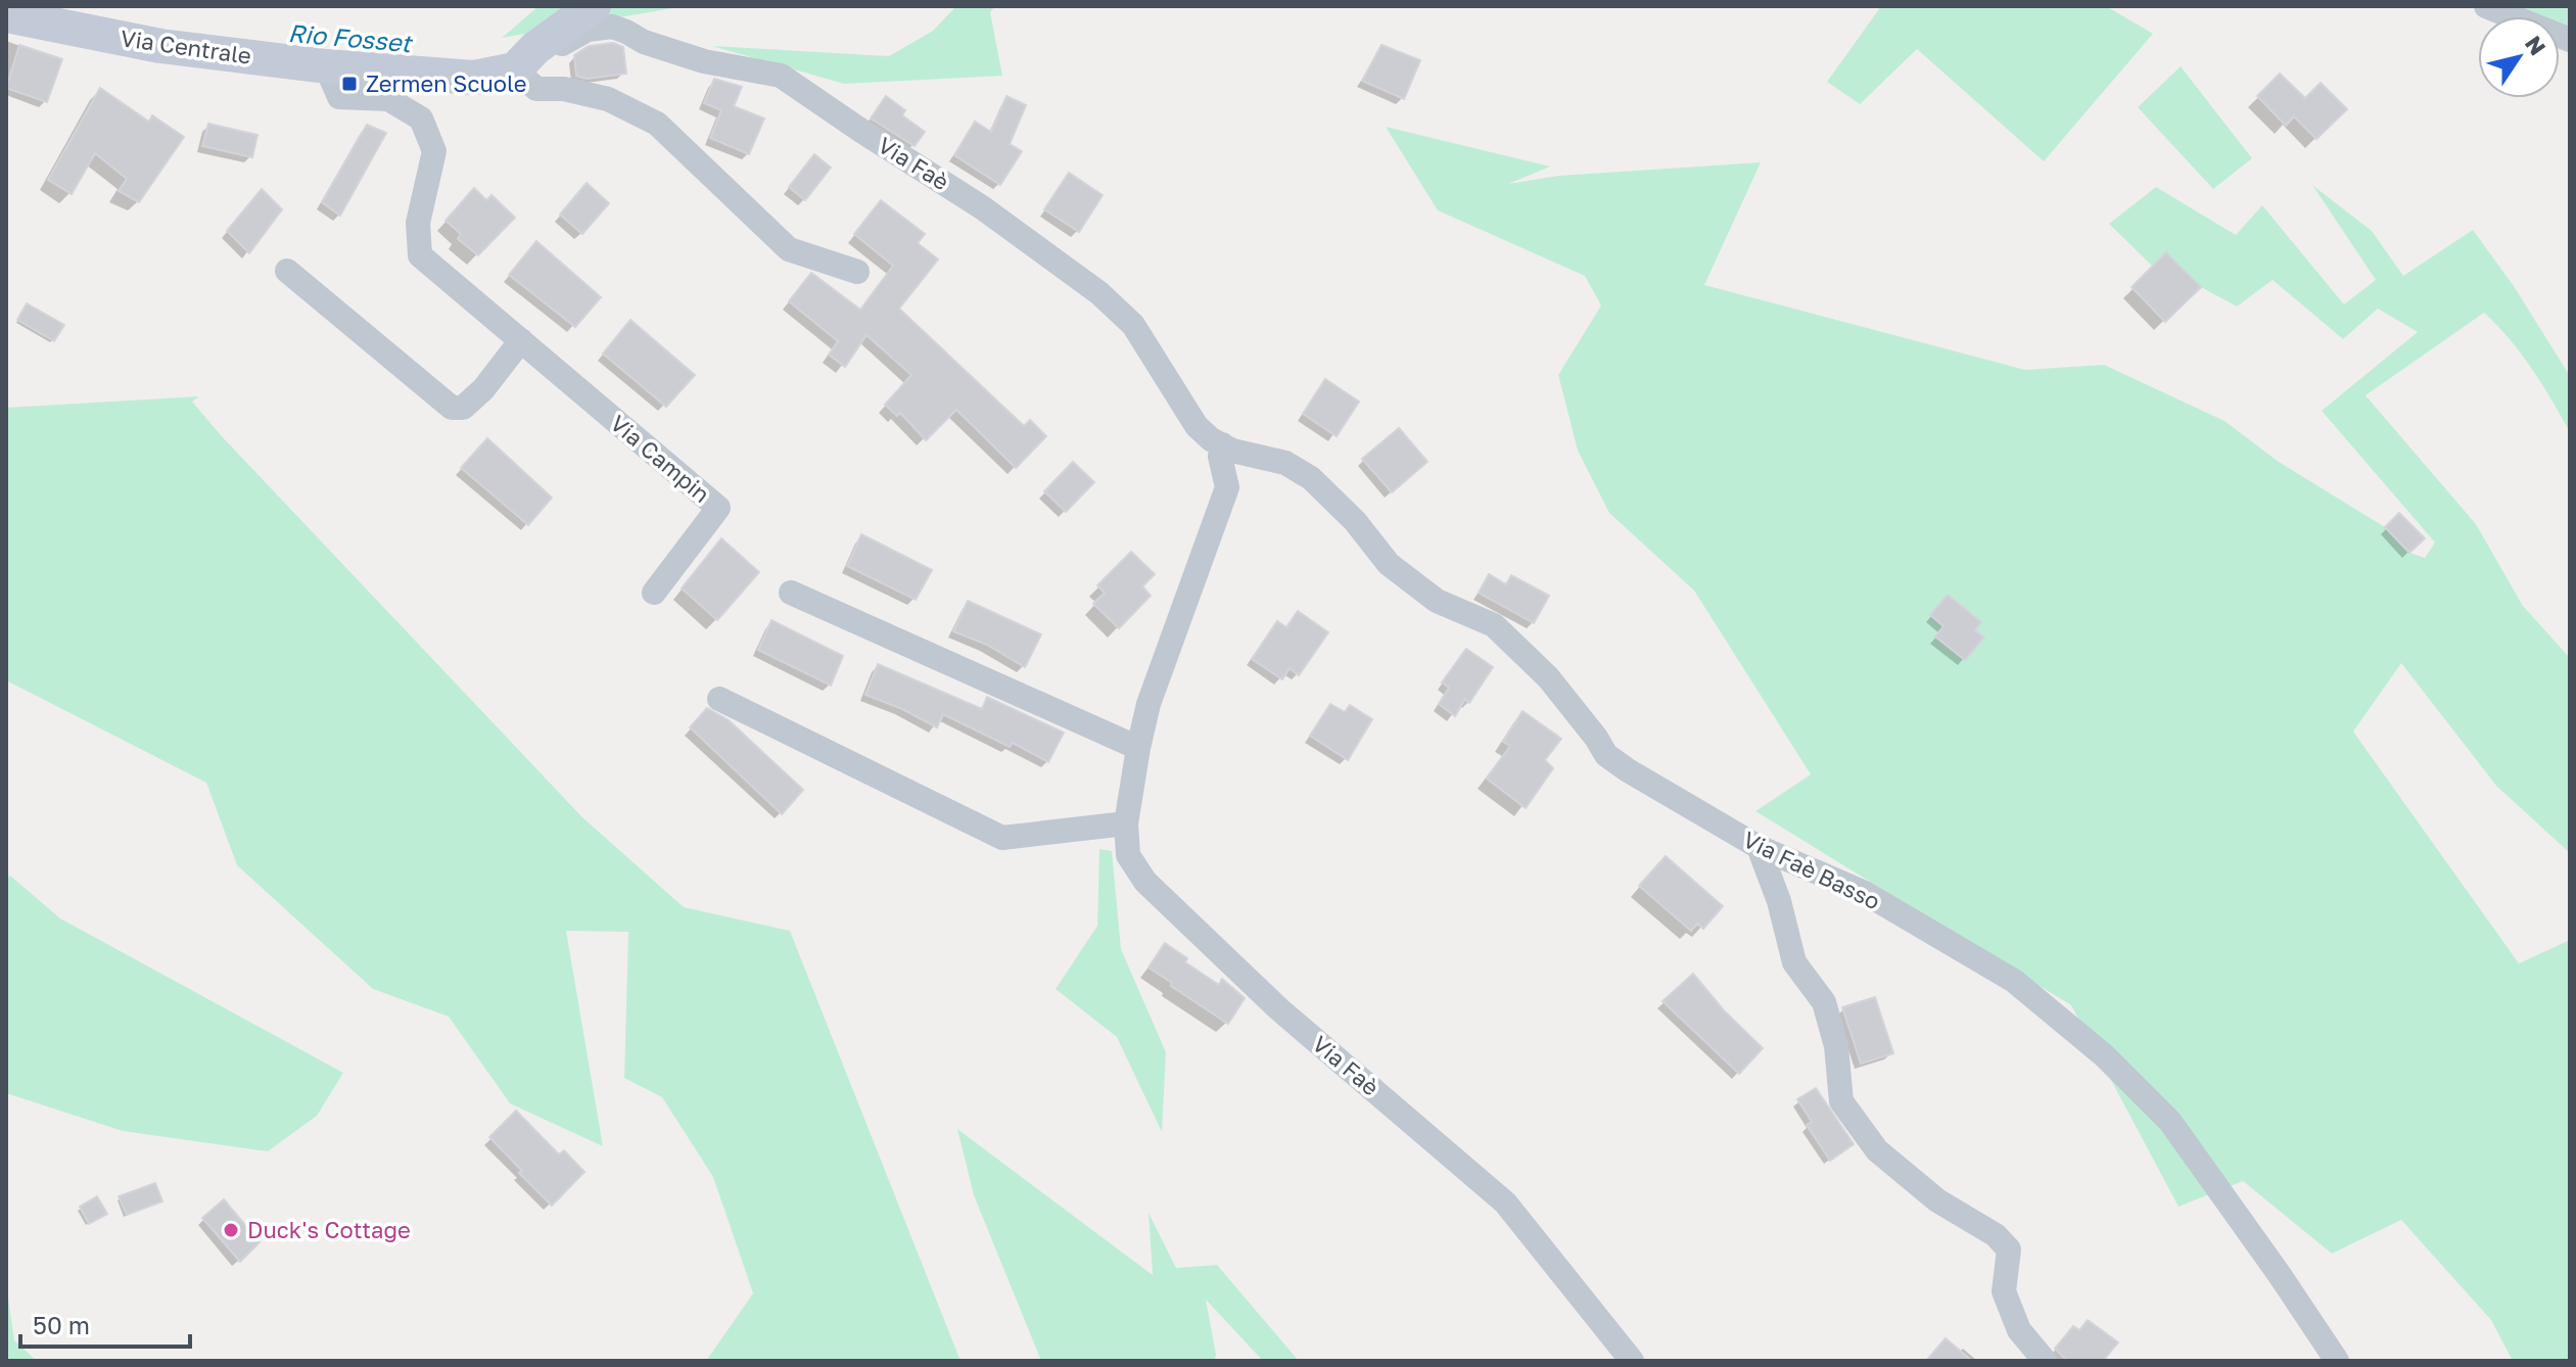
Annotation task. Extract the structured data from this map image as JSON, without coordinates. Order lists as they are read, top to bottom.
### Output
{
  "streets": {
    "street": [
      "Via Centrale",
      "Via Faè",
      "Via Campin",
      "Via Faè Basso"
    ]
  },
  "crossings": [
    ["Via Centrale", "Via Faè"],
    ["Via Centrale", "Via Campin"],
    ["Via Faè", "Via Faè Basso"]
  ],
  "water": ["Rio Fosset"],
  "places": {
    "transit": ["Zermen Scuole"],
    "other": ["Duck's Cottage"]
  },
  "scale_bar": "50 m",
  "north": "top right"
}
